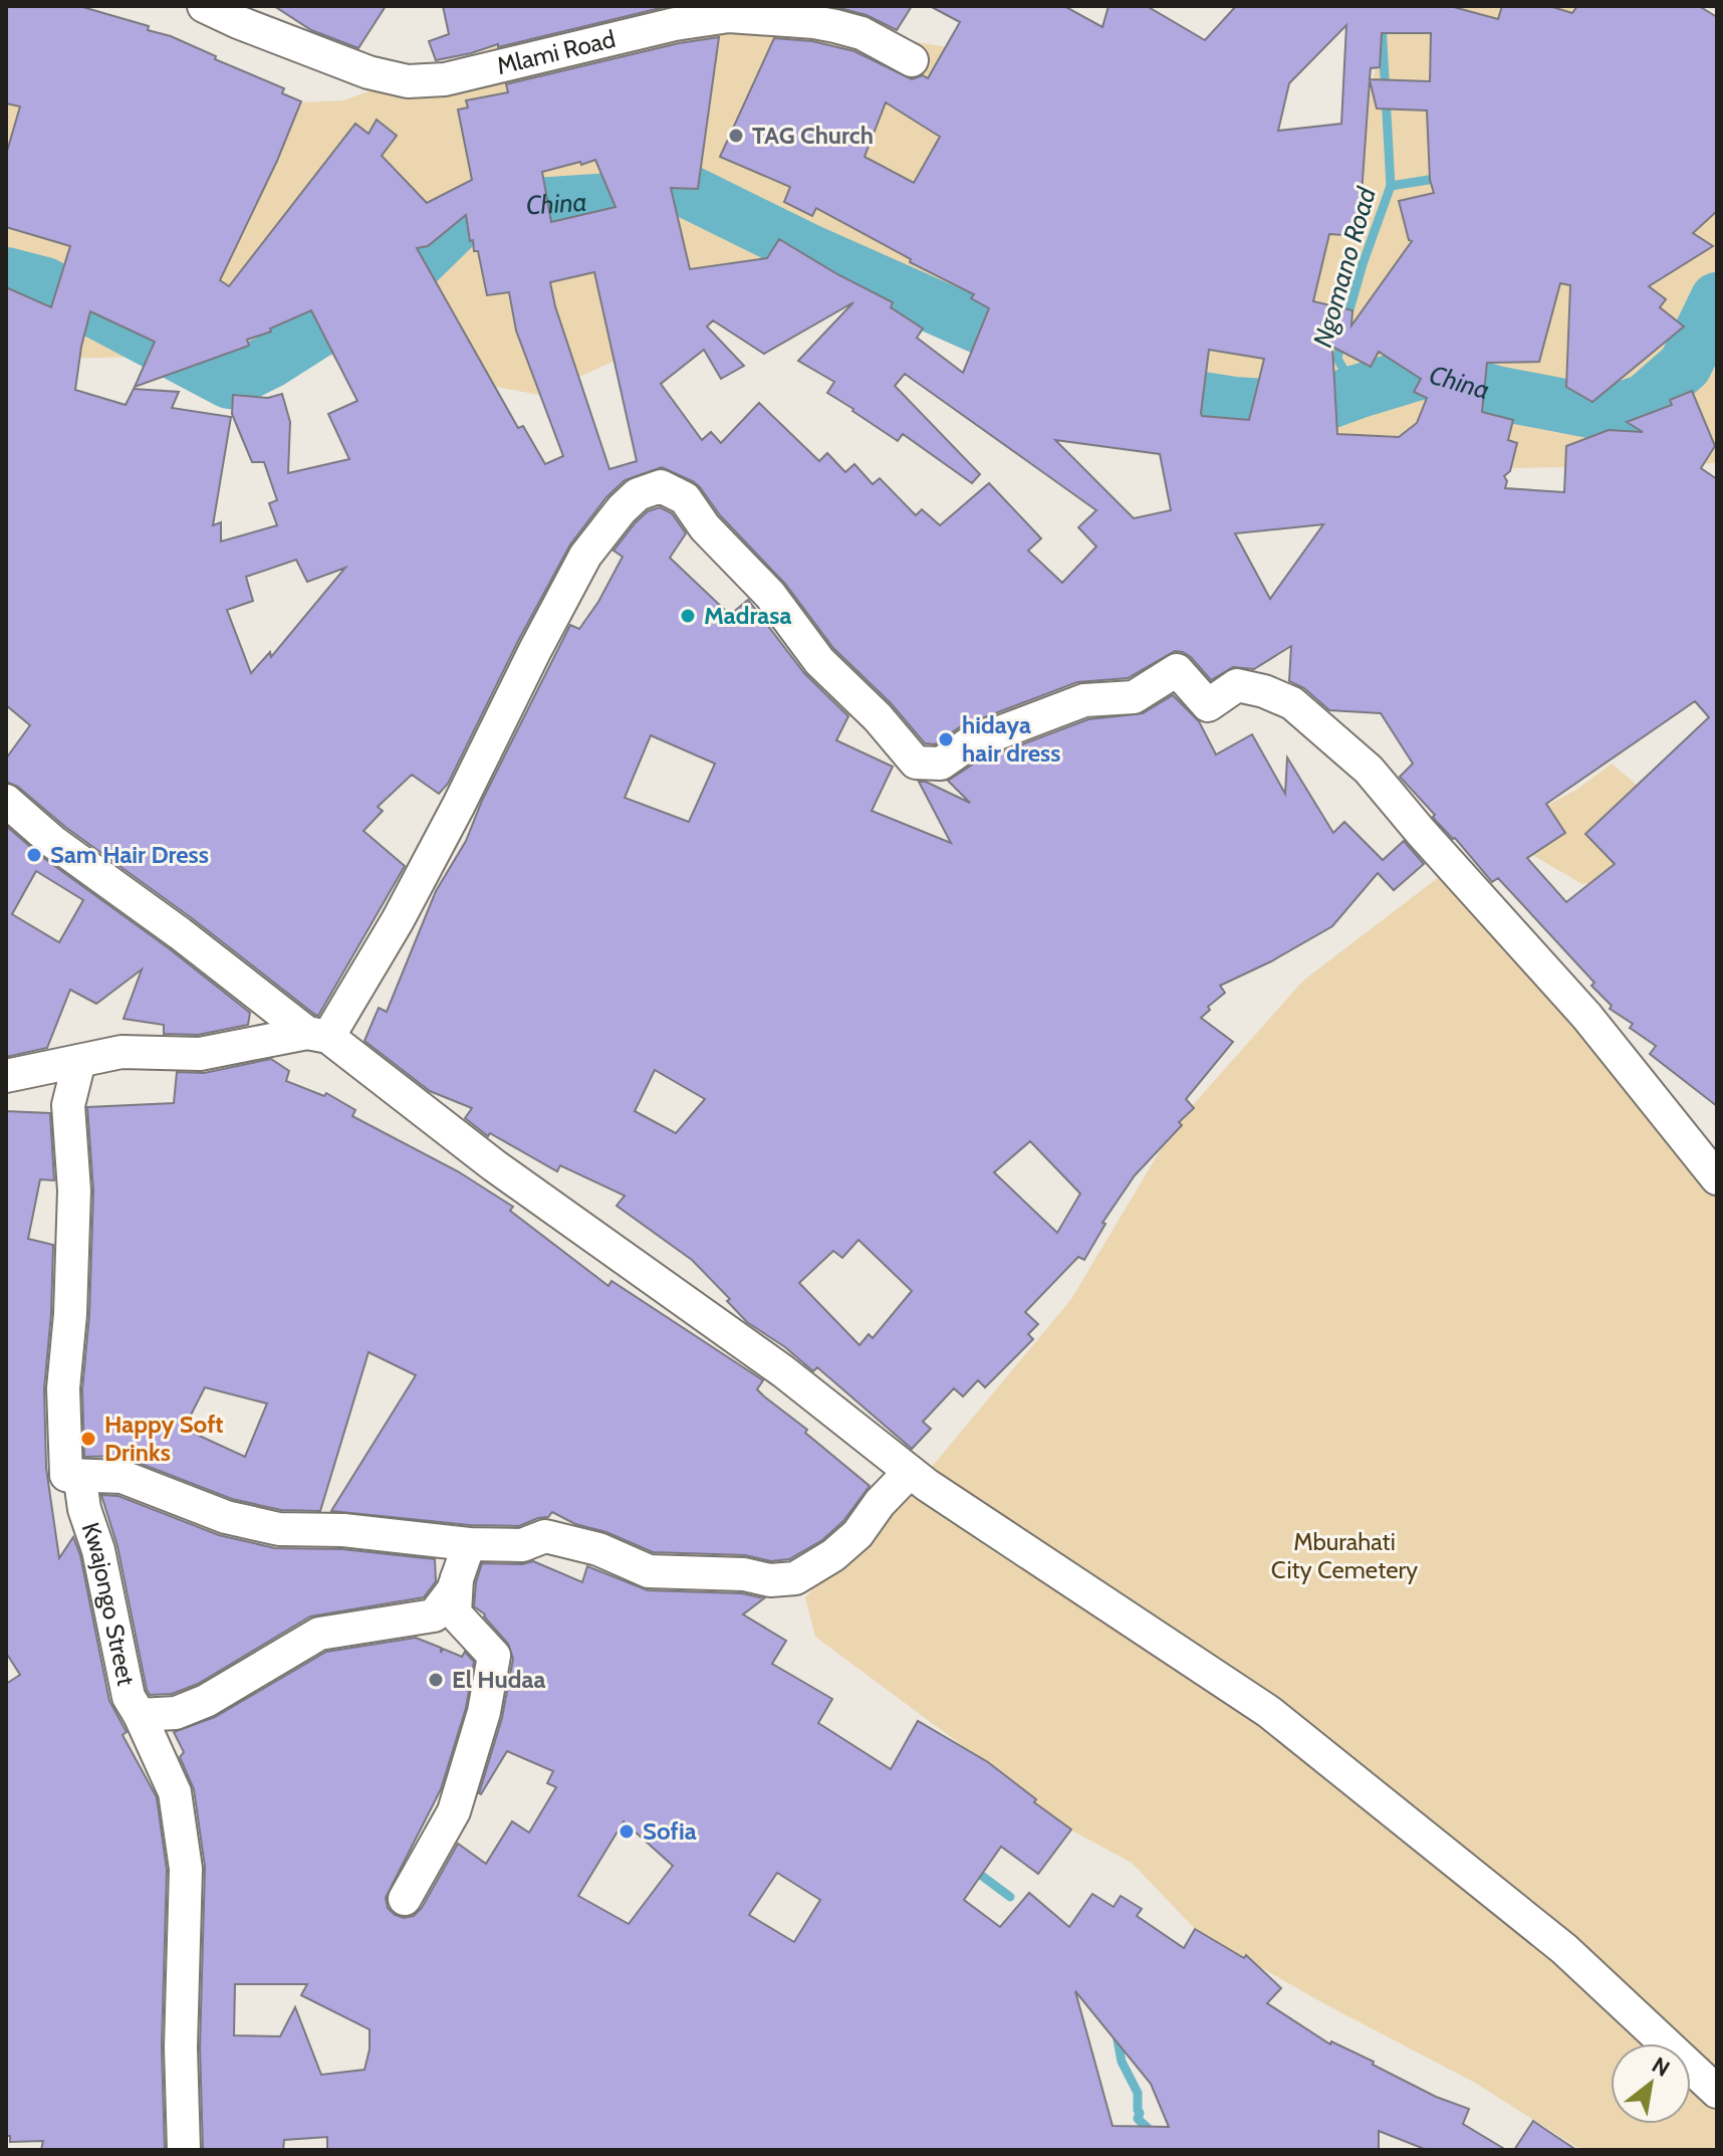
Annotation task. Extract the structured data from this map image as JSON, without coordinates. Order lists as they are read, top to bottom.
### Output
{
  "streets": {
    "street": ["Mlami Road", "Kwajongo Street"]
  },
  "water": ["China", "Ngomano Road"],
  "parks": ["Mburahati City Cemetery"],
  "places": [
    "TAG Church",
    "Madrasa",
    "hidaya hair dress",
    "Sam Hair Dress",
    "Happy Soft Drinks",
    "El Hudaa",
    "Sofia"
  ],
  "north": "top right"
}
